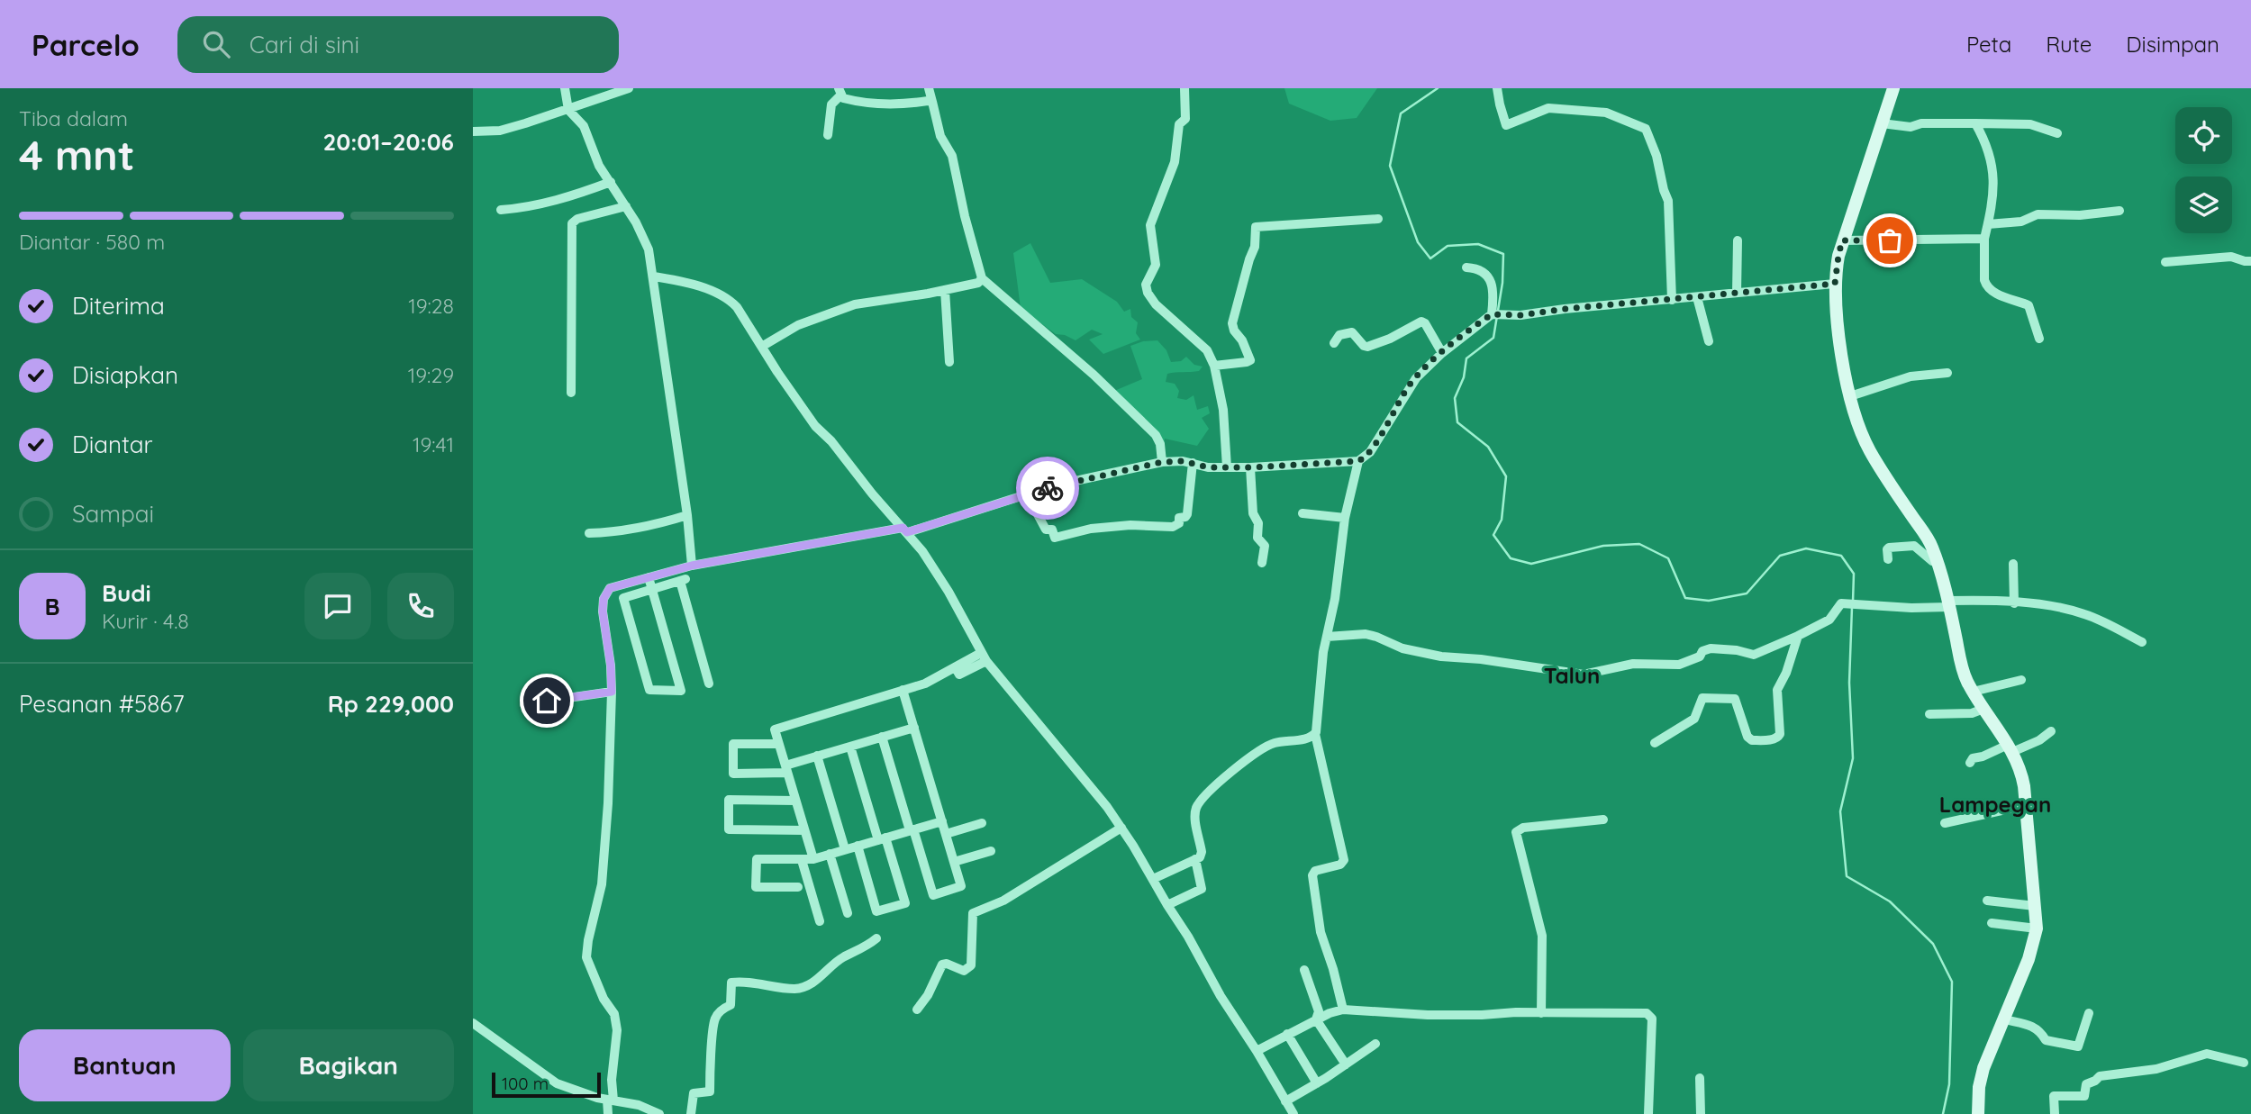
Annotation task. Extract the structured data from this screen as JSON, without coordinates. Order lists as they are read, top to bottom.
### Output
{
  "districts": ["Talun", "Lampegan"],
  "scale_bar": "100 m",
  "page": {
    "header": "Parcelo",
    "search": "Cari di sini",
    "nav": ["Peta", "Rute", "Disimpan"],
    "heading": ["4 mnt", "Tiba dalam", "20:01–20:06"],
    "panel": [
      "Budi",
      "Kurir · 4.8",
      "Pesanan #5867",
      "Rp 229,000"
    ],
    "bar": "Diantar · 580 m",
    "list": [
      ["Diterima", "19:28"],
      ["Disiapkan", "19:29"],
      ["Diantar", "19:41"],
      "Sampai"
    ],
    "round": "B",
    "buttons": ["Bantuan", "Bagikan"],
    "scale": "100 m"
  }
}
